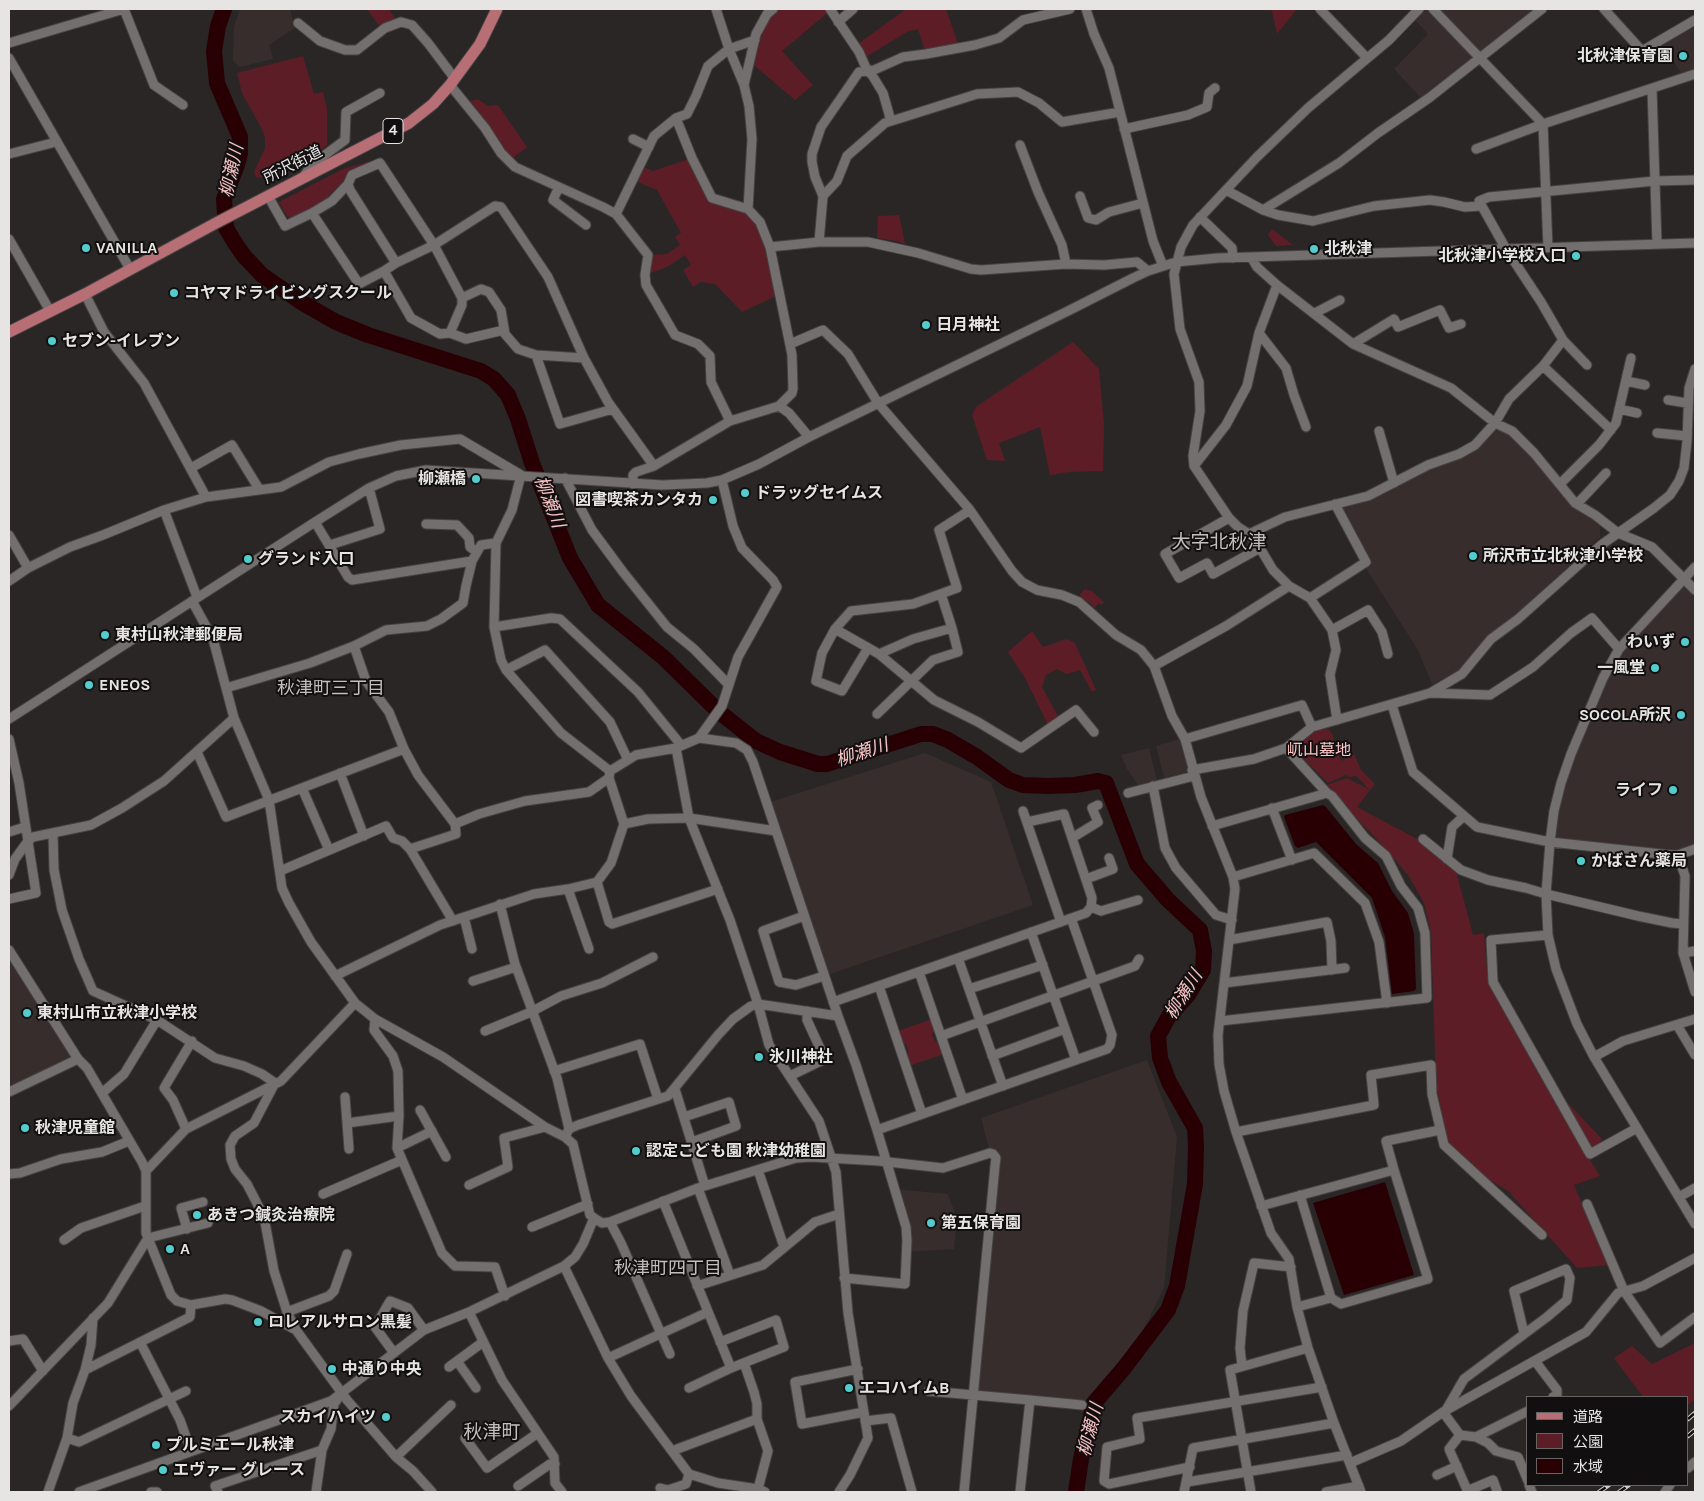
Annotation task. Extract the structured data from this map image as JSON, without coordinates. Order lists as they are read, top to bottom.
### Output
{
  "streets": {
    "main road": ["4", "所沢街道"]
  },
  "districts": [
    "大字北秋津",
    "秋津町三丁目",
    "秋津町四丁目",
    "秋津町"
  ],
  "water": ["柳瀬川"],
  "parks": ["屼山墓地"],
  "places": [
    "北秋津保育園",
    "VANILLA",
    "北秋津",
    "北秋津小学校入口",
    "コヤマドライビングスクール",
    "日月神社",
    "セブン-イレブン",
    "柳瀬橋",
    "ドラッグセイムス",
    "図書喫茶カンタカ",
    "所沢市立北秋津小学校",
    "グランド入口",
    "東村山秋津郵便局",
    "わいず",
    "一風堂",
    "ENEOS",
    "SOCOLA所沢",
    "ライフ",
    "かばさん薬局",
    "東村山市立秋津小学校",
    "氷川神社",
    "秋津児童館",
    "認定こども園 秋津幼稚園",
    "あきつ鍼灸治療院",
    "第五保育園",
    "A",
    "ロレアルサロン黒髪",
    "中通り中央",
    "エコハイムB",
    "スカイハイツ",
    "プルミエール秋津",
    "エヴァー グレース"
  ],
  "legend": ["道路", "公園", "水域"]
}
